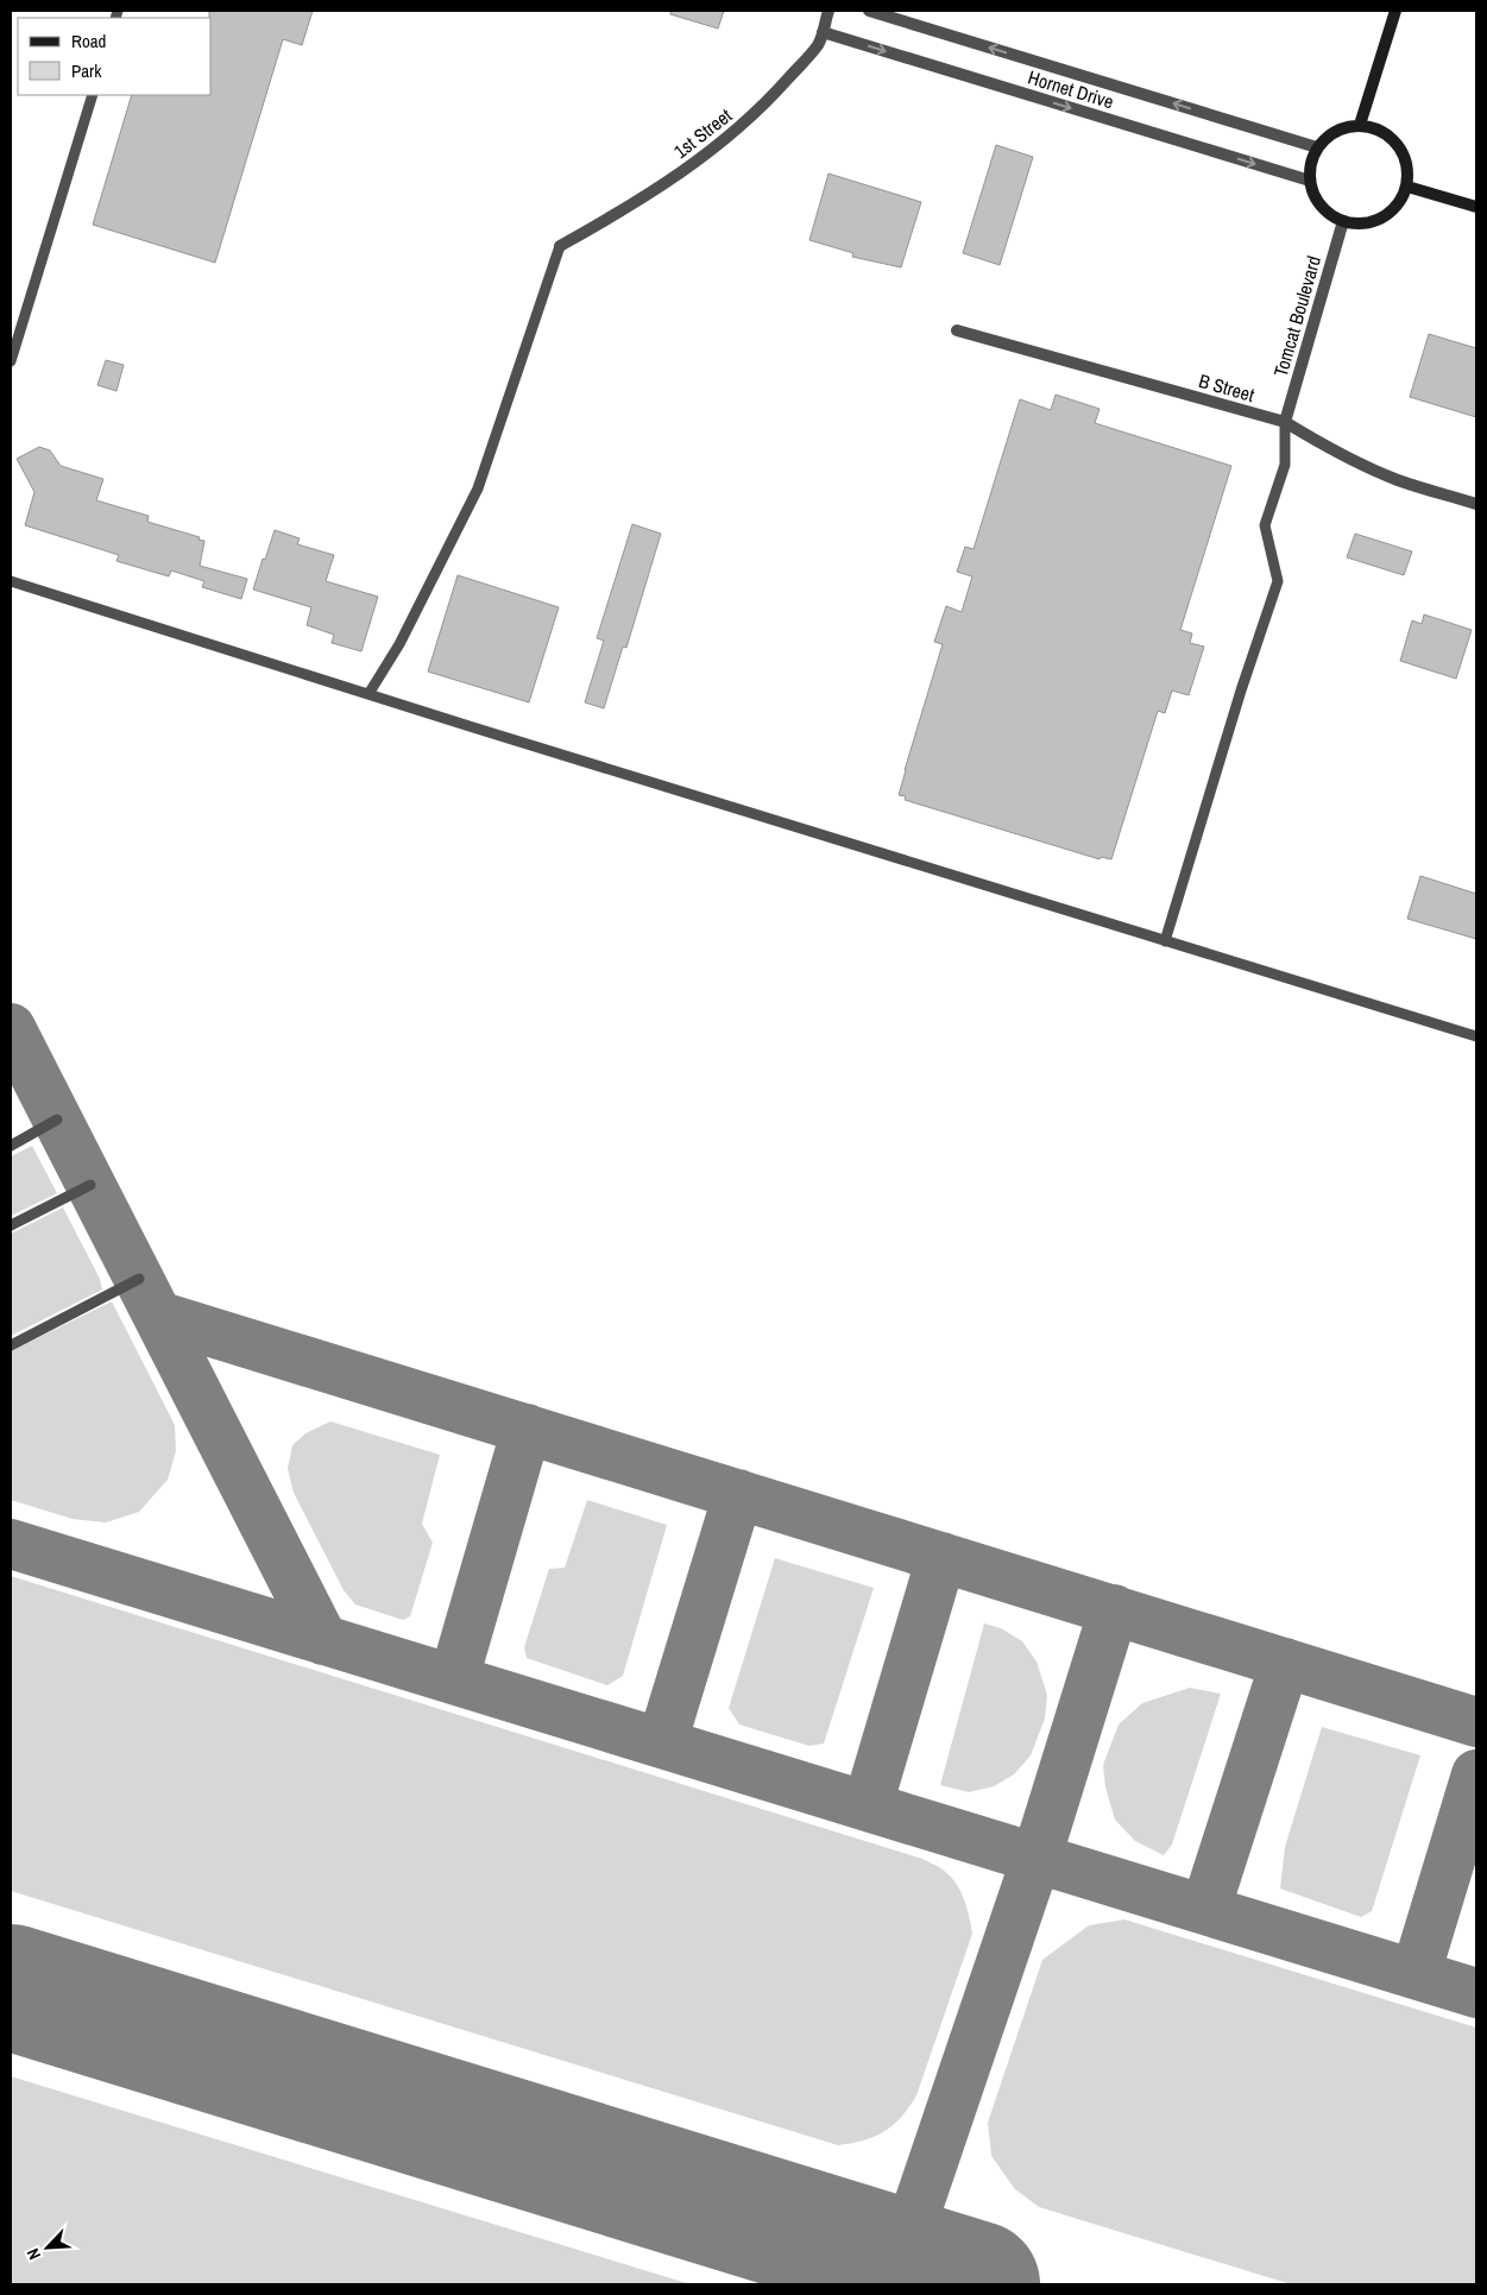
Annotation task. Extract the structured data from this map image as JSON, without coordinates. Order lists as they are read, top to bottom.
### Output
{
  "streets": {
    "street": [
      "Hornet Drive",
      "1st Street",
      "Tomcat Boulevard",
      "B Street"
    ]
  },
  "crossings": [
    ["Hornet Drive", "1st Street"],
    ["Hornet Drive", "Tomcat Boulevard"],
    ["Tomcat Boulevard", "B Street"]
  ],
  "legend": ["Road", "Park"],
  "north": "bottom left"
}
